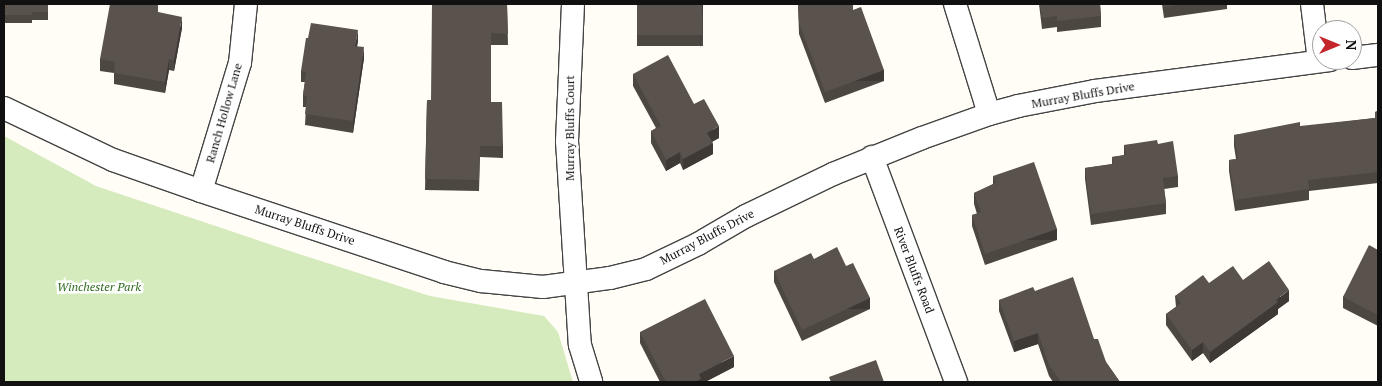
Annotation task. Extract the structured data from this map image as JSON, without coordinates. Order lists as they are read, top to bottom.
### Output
{
  "streets": {
    "street": [
      "Murray Bluffs Drive",
      "Ranch Hollow Lane",
      "Murray Bluffs Court",
      "River Bluffs Road"
    ]
  },
  "crossings": [
    ["Murray Bluffs Drive", "Ranch Hollow Lane"],
    ["Murray Bluffs Drive", "Murray Bluffs Court"],
    ["Murray Bluffs Drive", "River Bluffs Road"]
  ],
  "parks": ["Winchester Park"],
  "north": "right"
}
